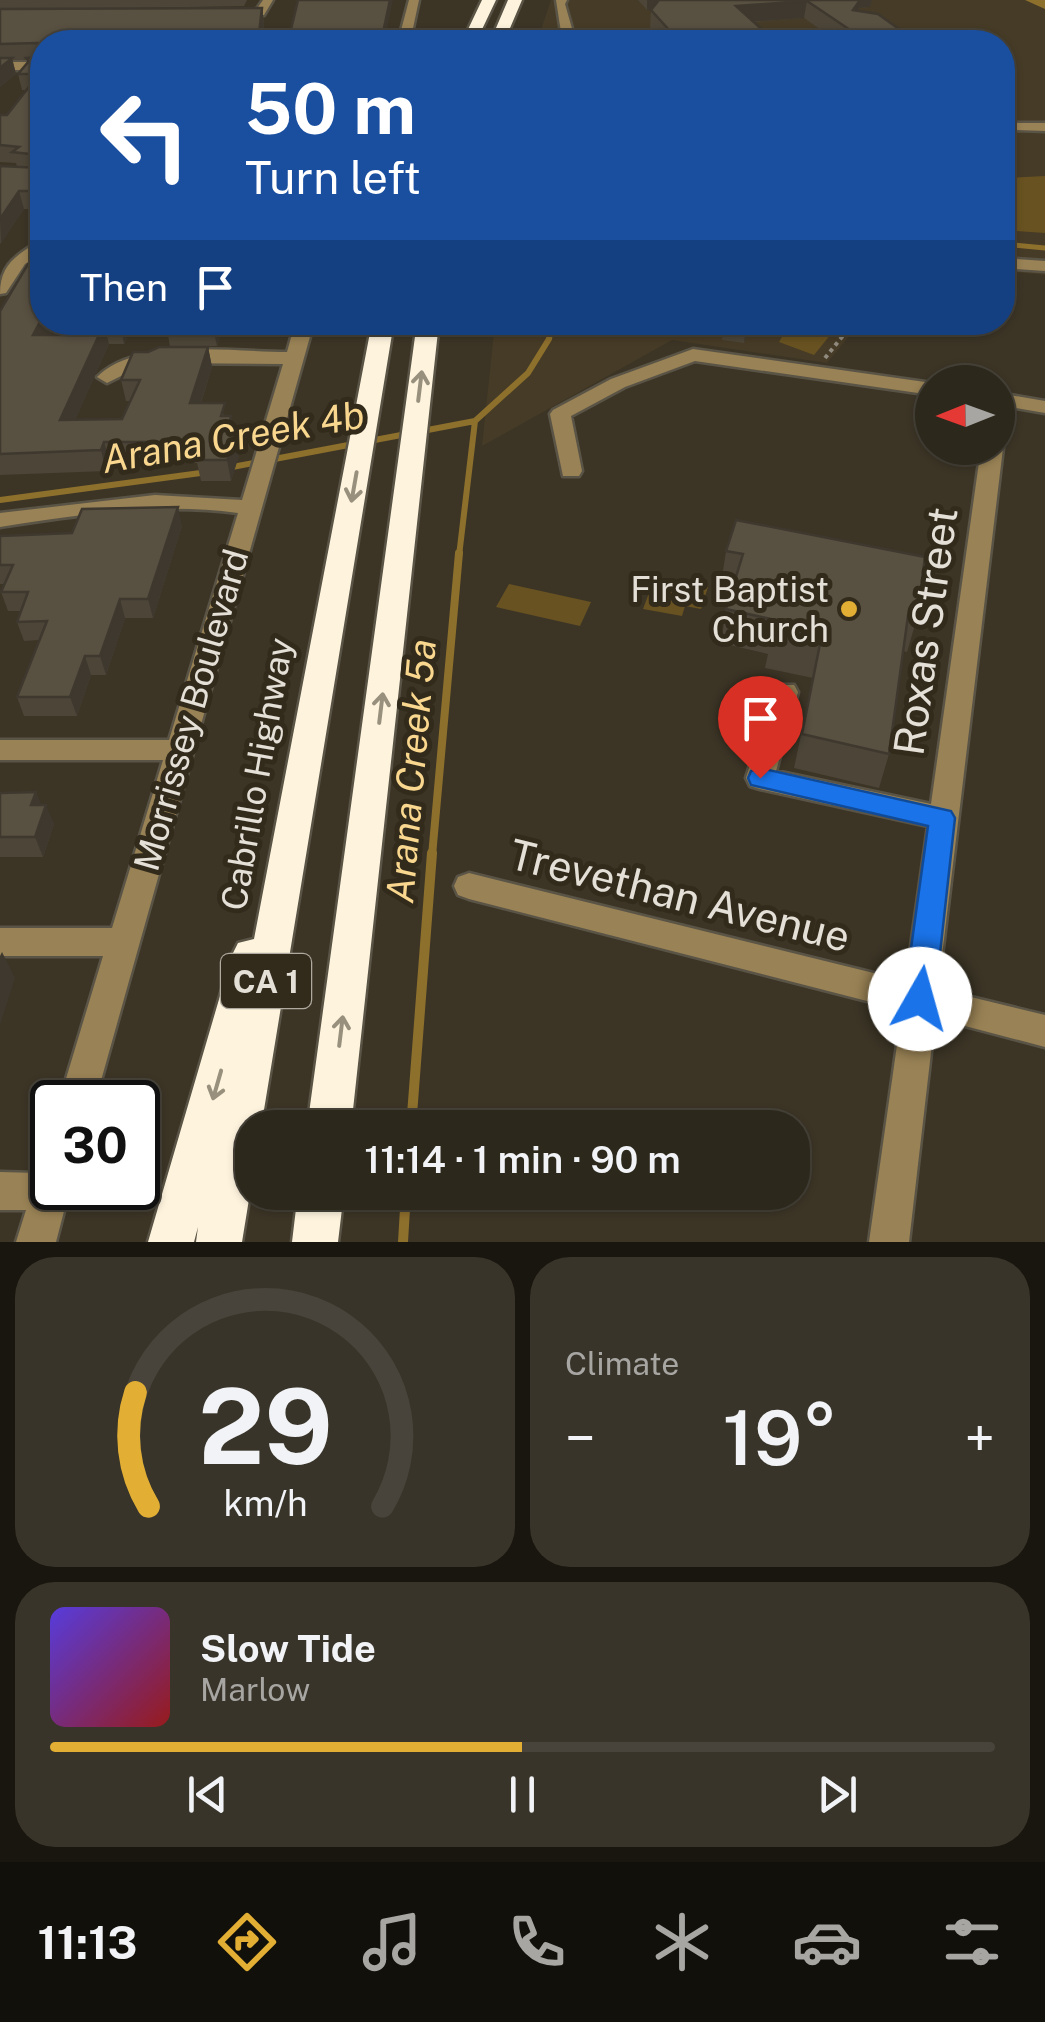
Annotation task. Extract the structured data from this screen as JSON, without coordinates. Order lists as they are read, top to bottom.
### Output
{
  "streets": {
    "highway": ["Cabrillo Highway", "CA 1"],
    "street": ["Roxas Street", "Morrissey Boulevard", "Trevethan Avenue"]
  },
  "crossings": [
    ["Roxas Street", "Trevethan Avenue"]
  ],
  "water": ["Arana Creek 4b", "Arana Creek 5a"],
  "places": ["First Baptist Church"],
  "north": "left",
  "page": {
    "turn": ["50 m", "Turn left"],
    "then": "Then",
    "limit": "30",
    "trip": "11:14 · 1 min · 90 m",
    "tile": "Climate",
    "heat": ["−", "19°", "+"],
    "song": ["Slow Tide", "Marlow"],
    "tabs": "11:13",
    "gauge": ["29", "km/h"]
  }
}
